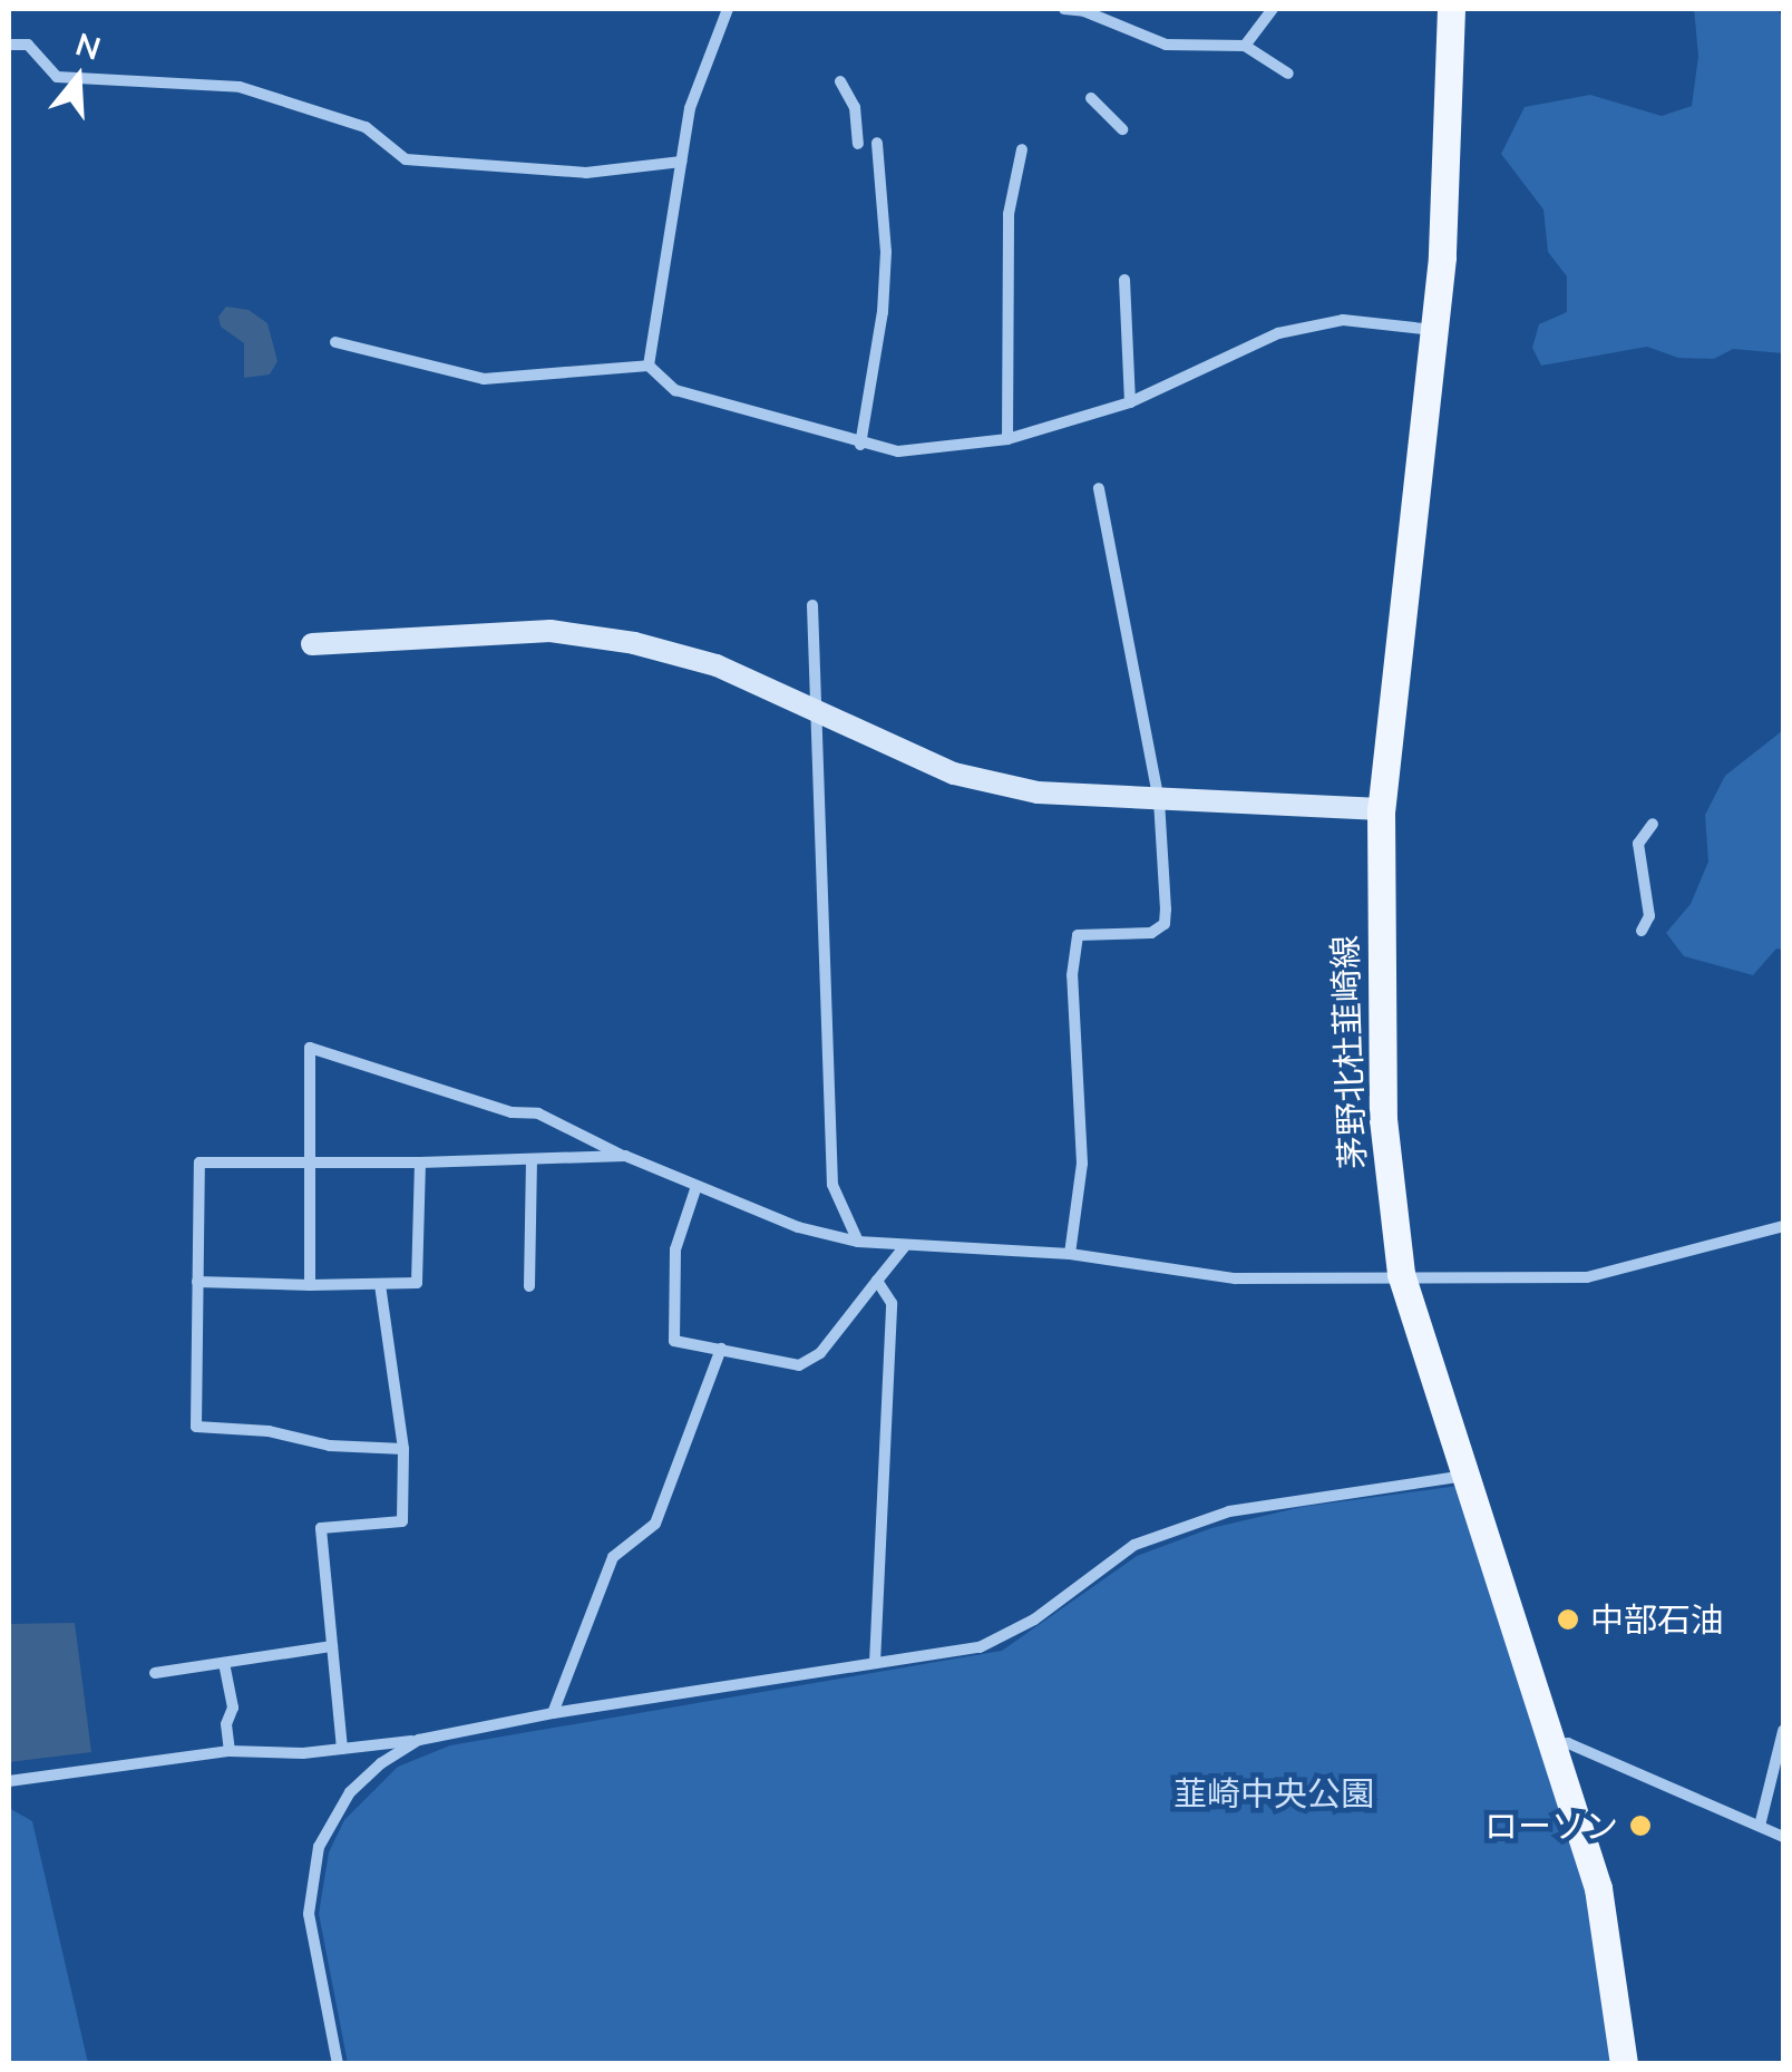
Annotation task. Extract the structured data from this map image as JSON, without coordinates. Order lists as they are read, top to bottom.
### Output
{
  "streets": {
    "main road": ["茅野北杜韮崎線"]
  },
  "parks": ["韮崎中央公園"],
  "places": ["中部石油", "ローソン"],
  "north": "top"
}
